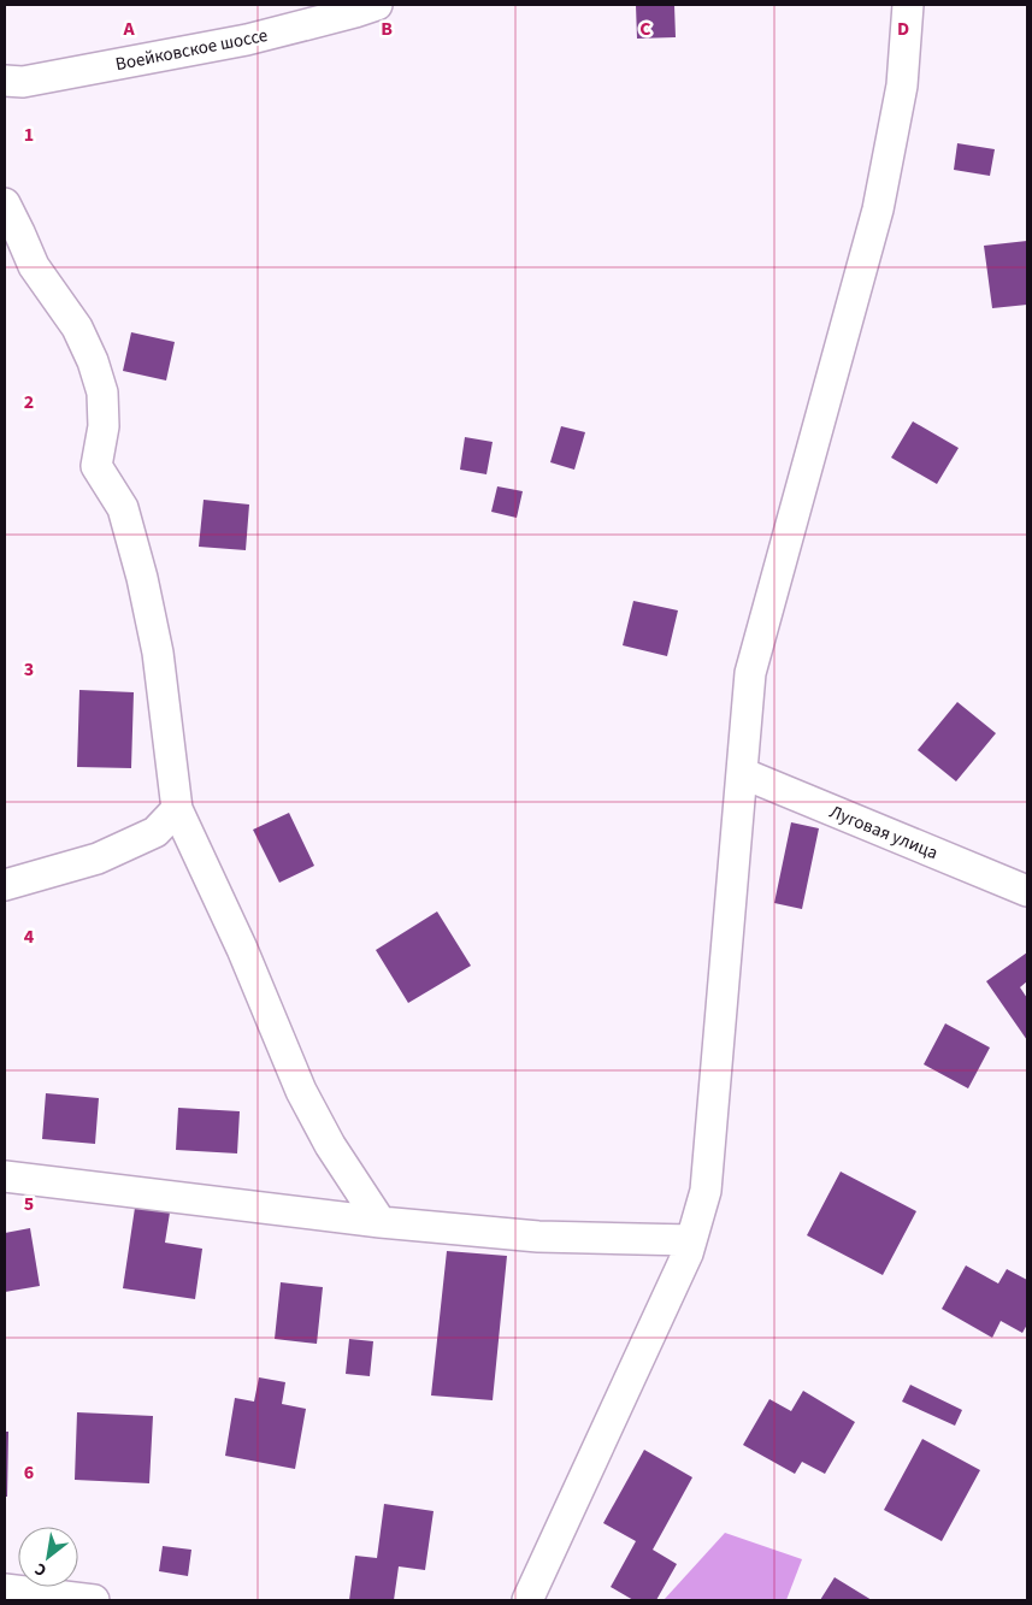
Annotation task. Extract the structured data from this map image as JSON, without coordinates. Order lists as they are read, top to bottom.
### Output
{
  "streets": {
    "street": ["Воейковское шоссе", "Луговая улица"]
  },
  "north": "bottom left",
  "grid": {
    "columns": [
      "A",
      "B",
      "C",
      "D"
    ],
    "rows": [
      "1",
      "2",
      "3",
      "4",
      "5",
      "6"
    ]
  }
}
